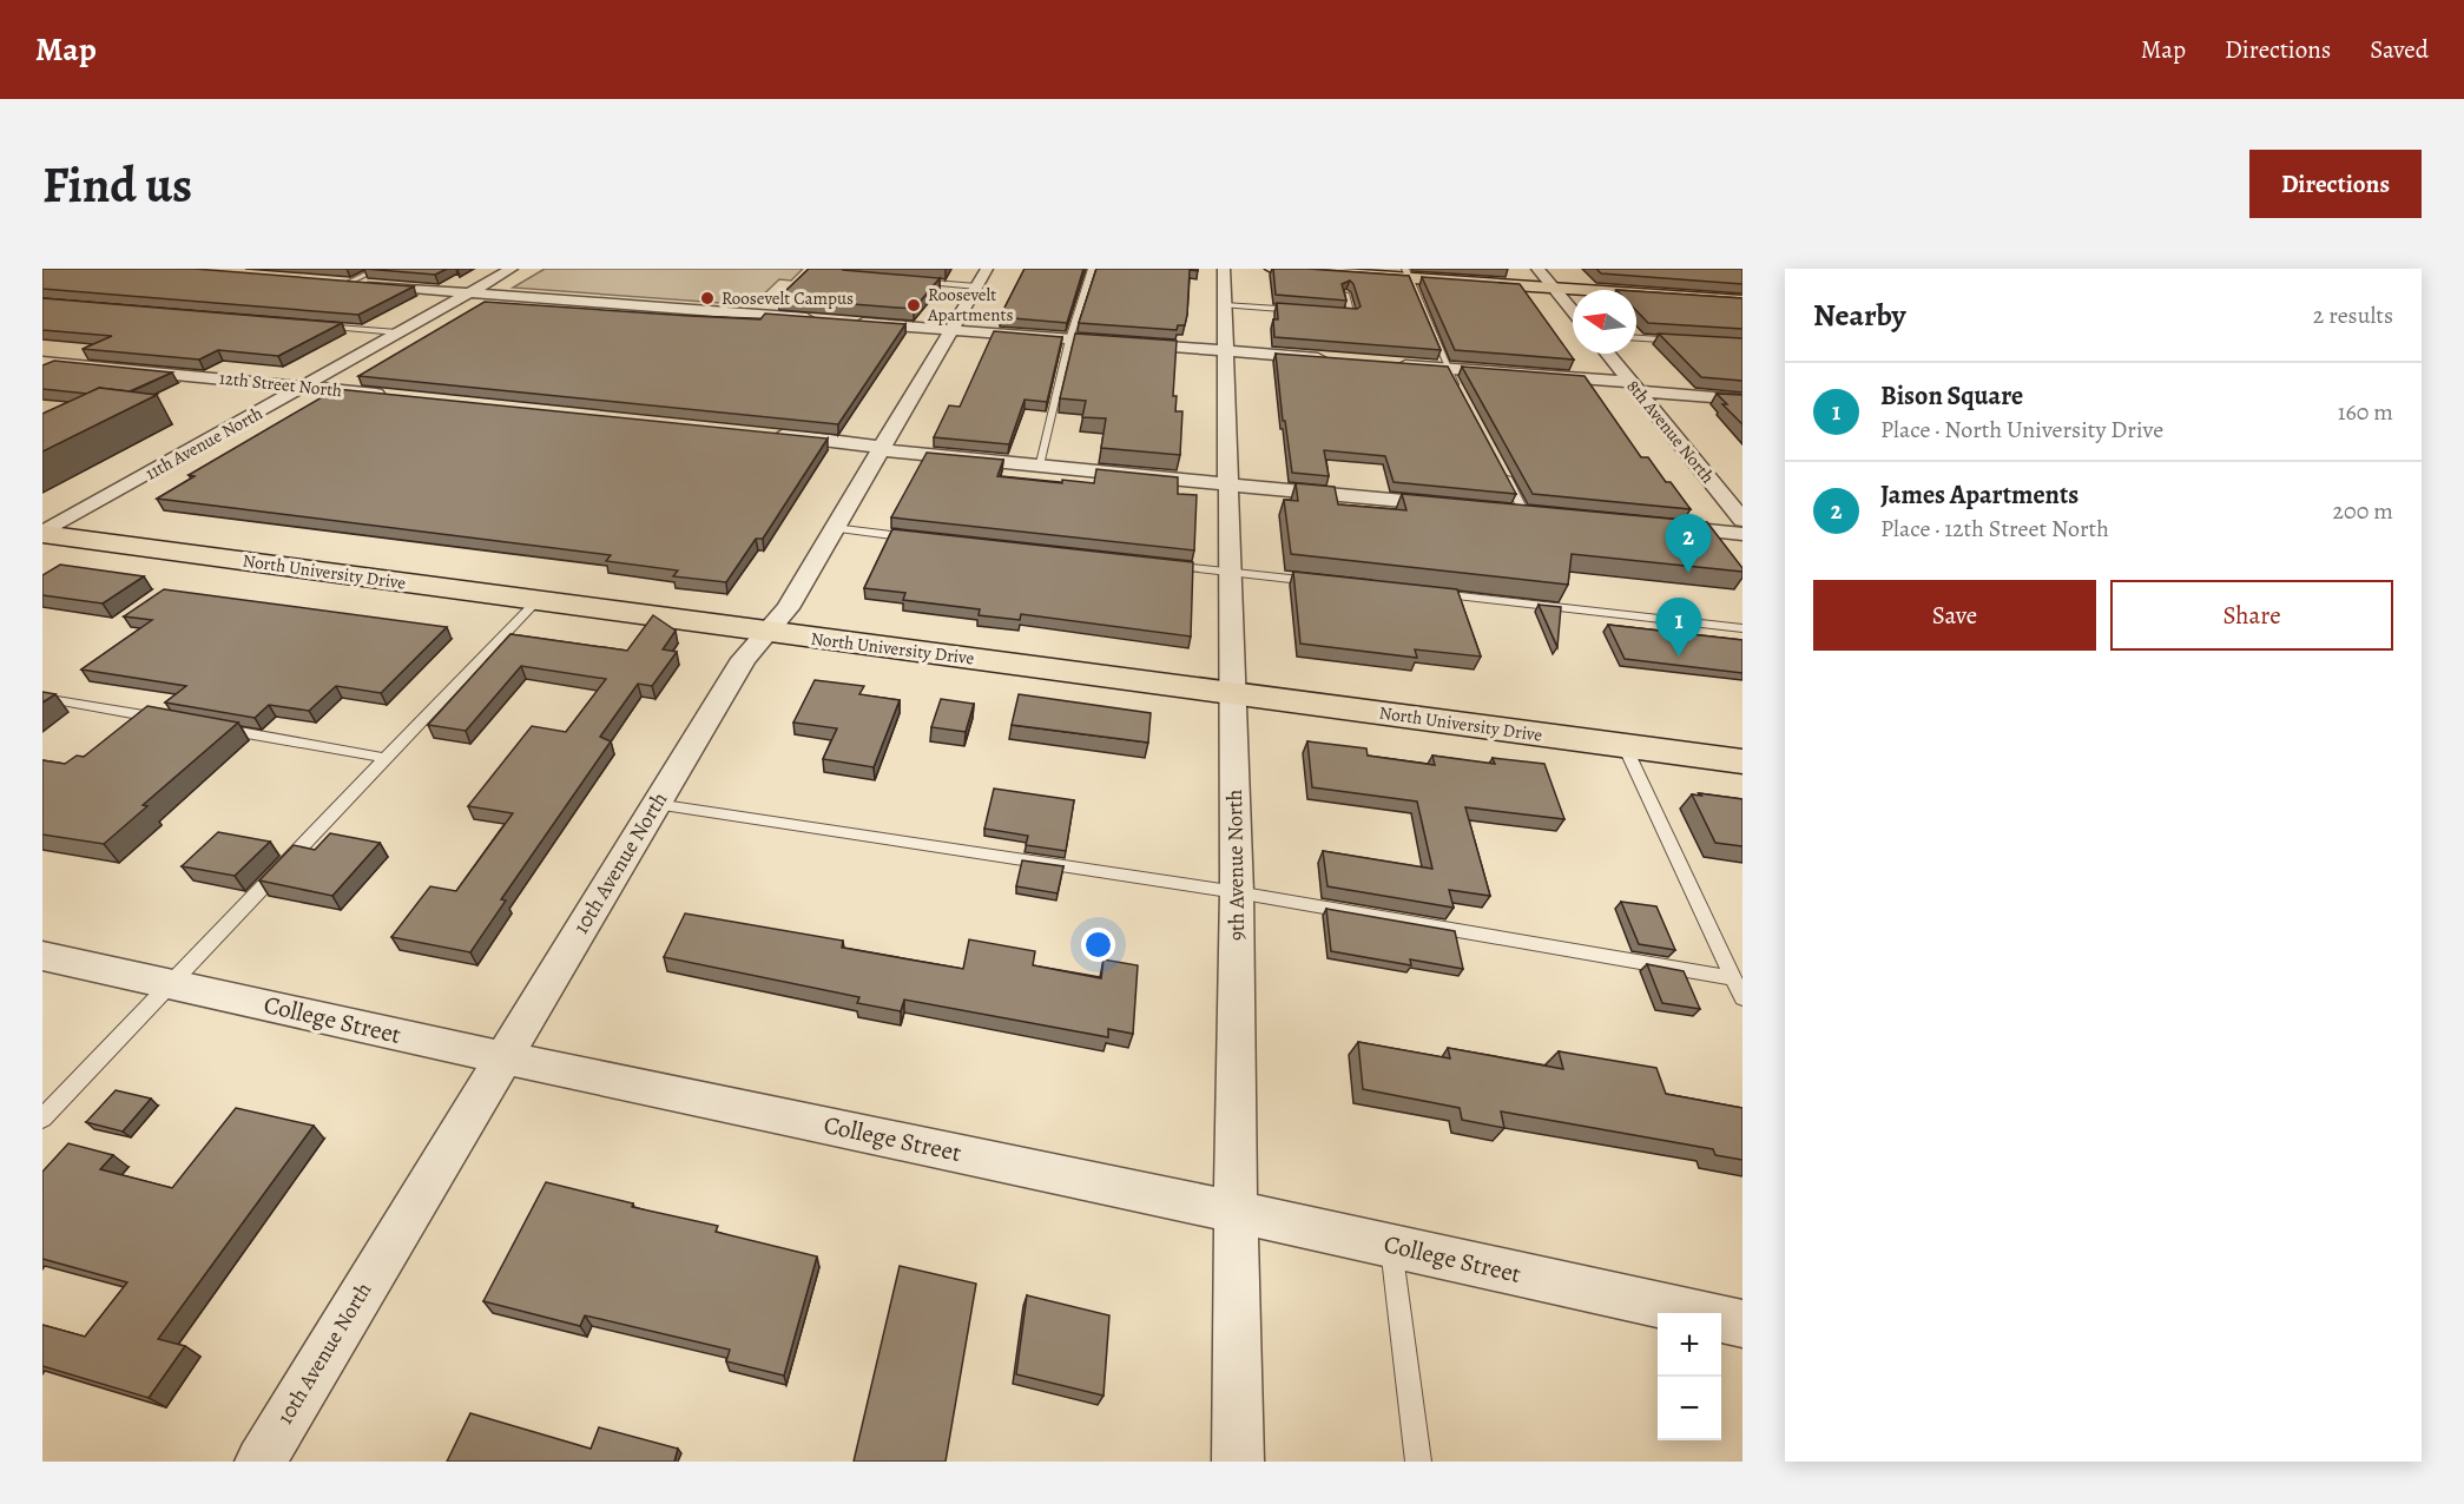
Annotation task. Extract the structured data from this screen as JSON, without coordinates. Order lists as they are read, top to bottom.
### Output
{
  "streets": {
    "main road": ["North University Drive"],
    "street": [
      "12th Street North",
      "8th Avenue North",
      "11th Avenue North",
      "10th Avenue North",
      "9th Avenue North",
      "College Street"
    ]
  },
  "crossings": [
    ["12th Street North", "11th Avenue North"],
    ["11th Avenue North", "North University Drive"],
    ["North University Drive", "10th Avenue North"],
    ["North University Drive", "9th Avenue North"],
    ["10th Avenue North", "College Street"],
    ["9th Avenue North", "College Street"]
  ],
  "places": ["Roosevelt Campus", "Roosevelt Apartments"],
  "north": "left",
  "page": {
    "header": "Map",
    "nav": ["Map", "Directions", "Saved"],
    "buttons": [
      "Directions",
      ["Save", "Share"]
    ],
    "title": "Find us",
    "heading": ["Nearby", "2 results"],
    "list": [
      {
        "mark": "1",
        "name": "Bison Square",
        "note": "Place · North University Drive",
        "value": "160 m"
      },
      {
        "mark": "2",
        "name": "James Apartments",
        "note": "Place · 12th Street North",
        "value": "200 m"
      }
    ],
    "pins": ["2", "1"],
    "map_buttons": ["+", "−"]
  }
}
